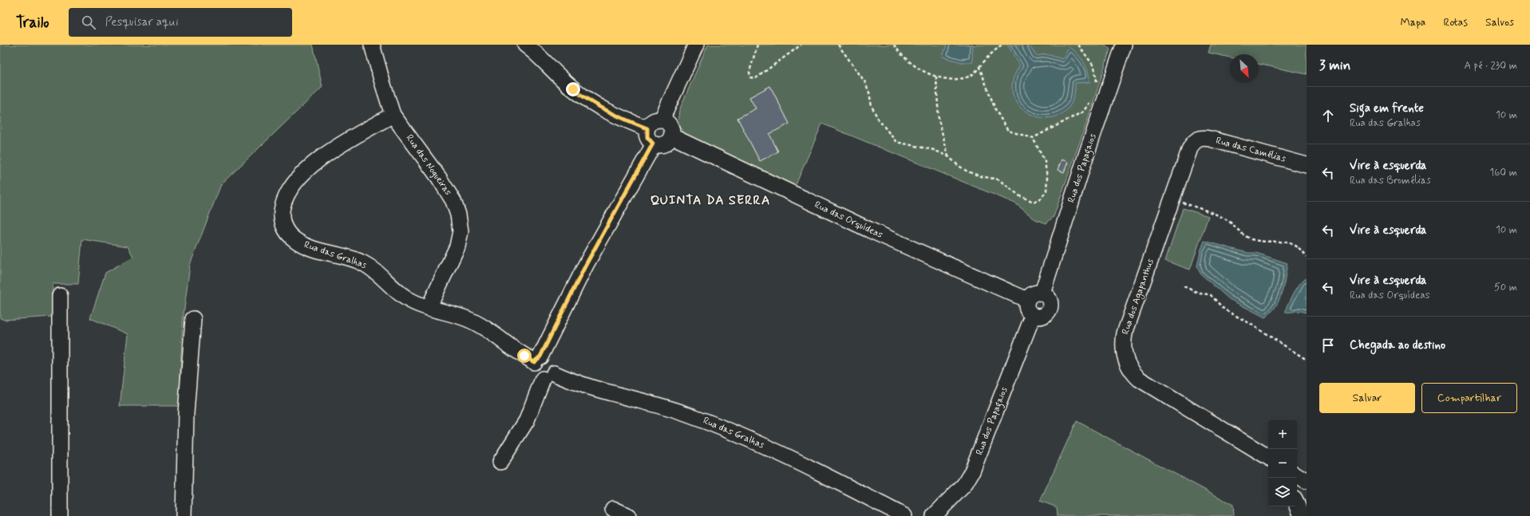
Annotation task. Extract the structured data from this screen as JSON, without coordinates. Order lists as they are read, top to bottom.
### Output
{
  "streets": {
    "street": [
      "Rua das Camélias",
      "Rua das Nogueiras",
      "Rua dos Papagaios",
      "Rua das Orquídeas",
      "Rua das Gralhas",
      "Rua dos Agapanthus"
    ]
  },
  "crossings": [
    ["Rua das Camélias", "Rua dos Agapanthus"],
    ["Rua das Nogueiras", "Rua das Gralhas"],
    ["Rua dos Papagaios", "Rua das Orquídeas"]
  ],
  "districts": ["QUINTA DA SERRA"],
  "north": "bottom right",
  "page": {
    "header": "Trailo",
    "search": "Pesquisar aqui",
    "nav": ["Mapa", "Rotas", "Salvos"],
    "heading": ["3 min", "A pé · 230 m"],
    "list": [
      ["Siga em frente", "Rua das Gralhas", "10 m"],
      ["Vire à esquerda", "Rua das Bromélias", "160 m"],
      ["Vire à esquerda", "10 m"],
      ["Vire à esquerda", "Rua das Orquídeas", "50 m"],
      "Chegada ao destino"
    ],
    "buttons": ["Salvar", "Compartilhar"],
    "map_buttons": ["+", "−"]
  }
}
